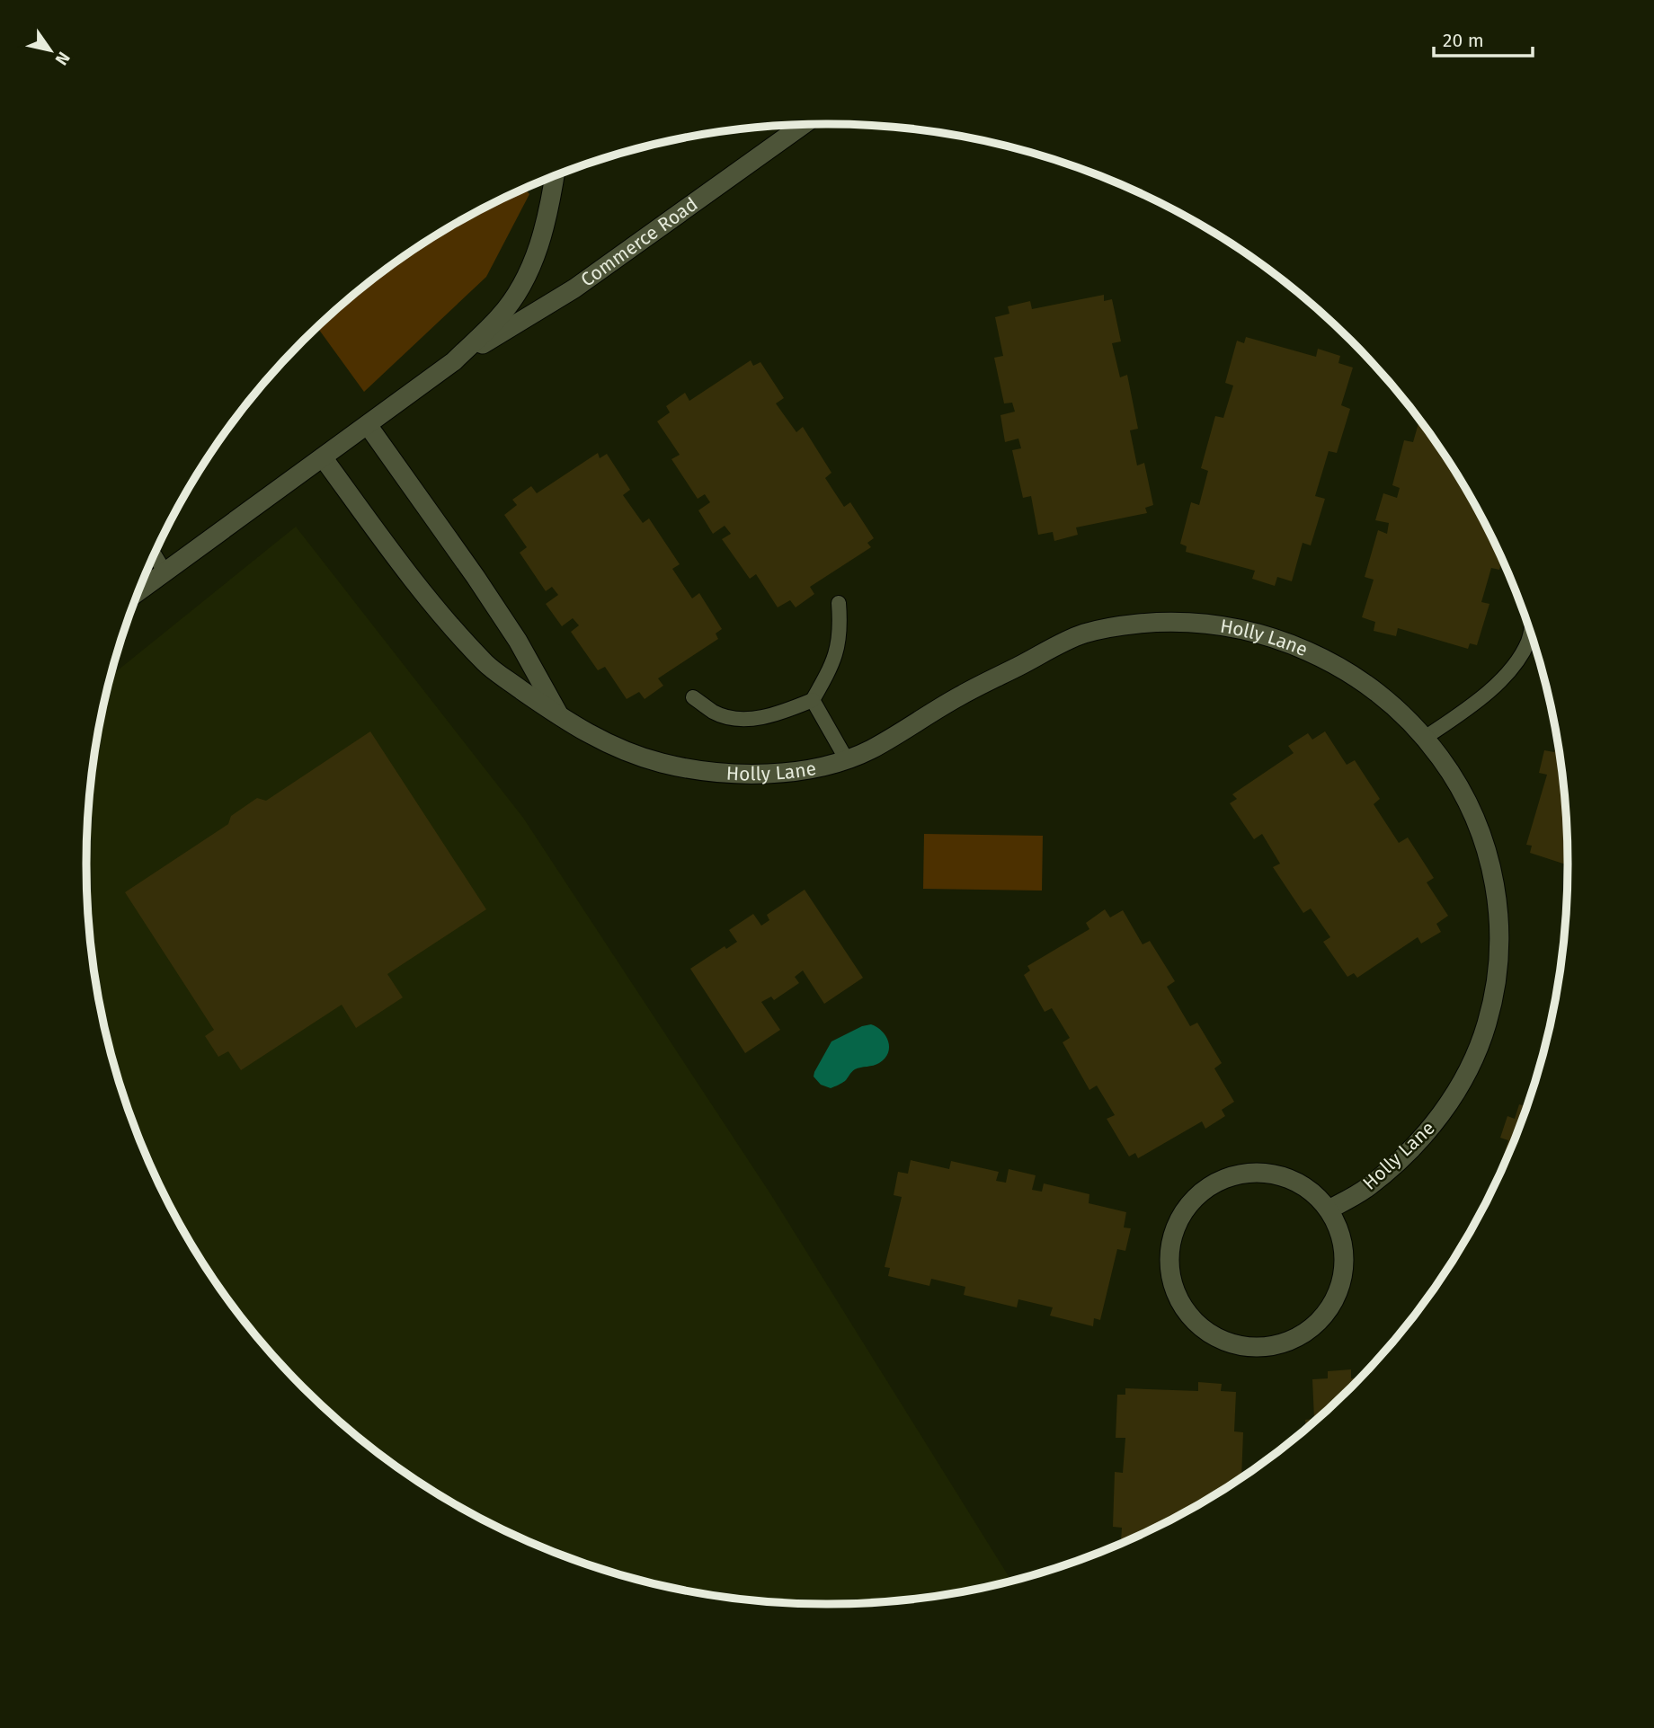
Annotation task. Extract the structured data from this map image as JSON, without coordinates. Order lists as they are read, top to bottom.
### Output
{
  "streets": {
    "street": ["Commerce Road", "Holly Lane"]
  },
  "crossings": [
    ["Commerce Road", "Holly Lane"]
  ],
  "scale_bar": "20 m",
  "north": "bottom right"
}
